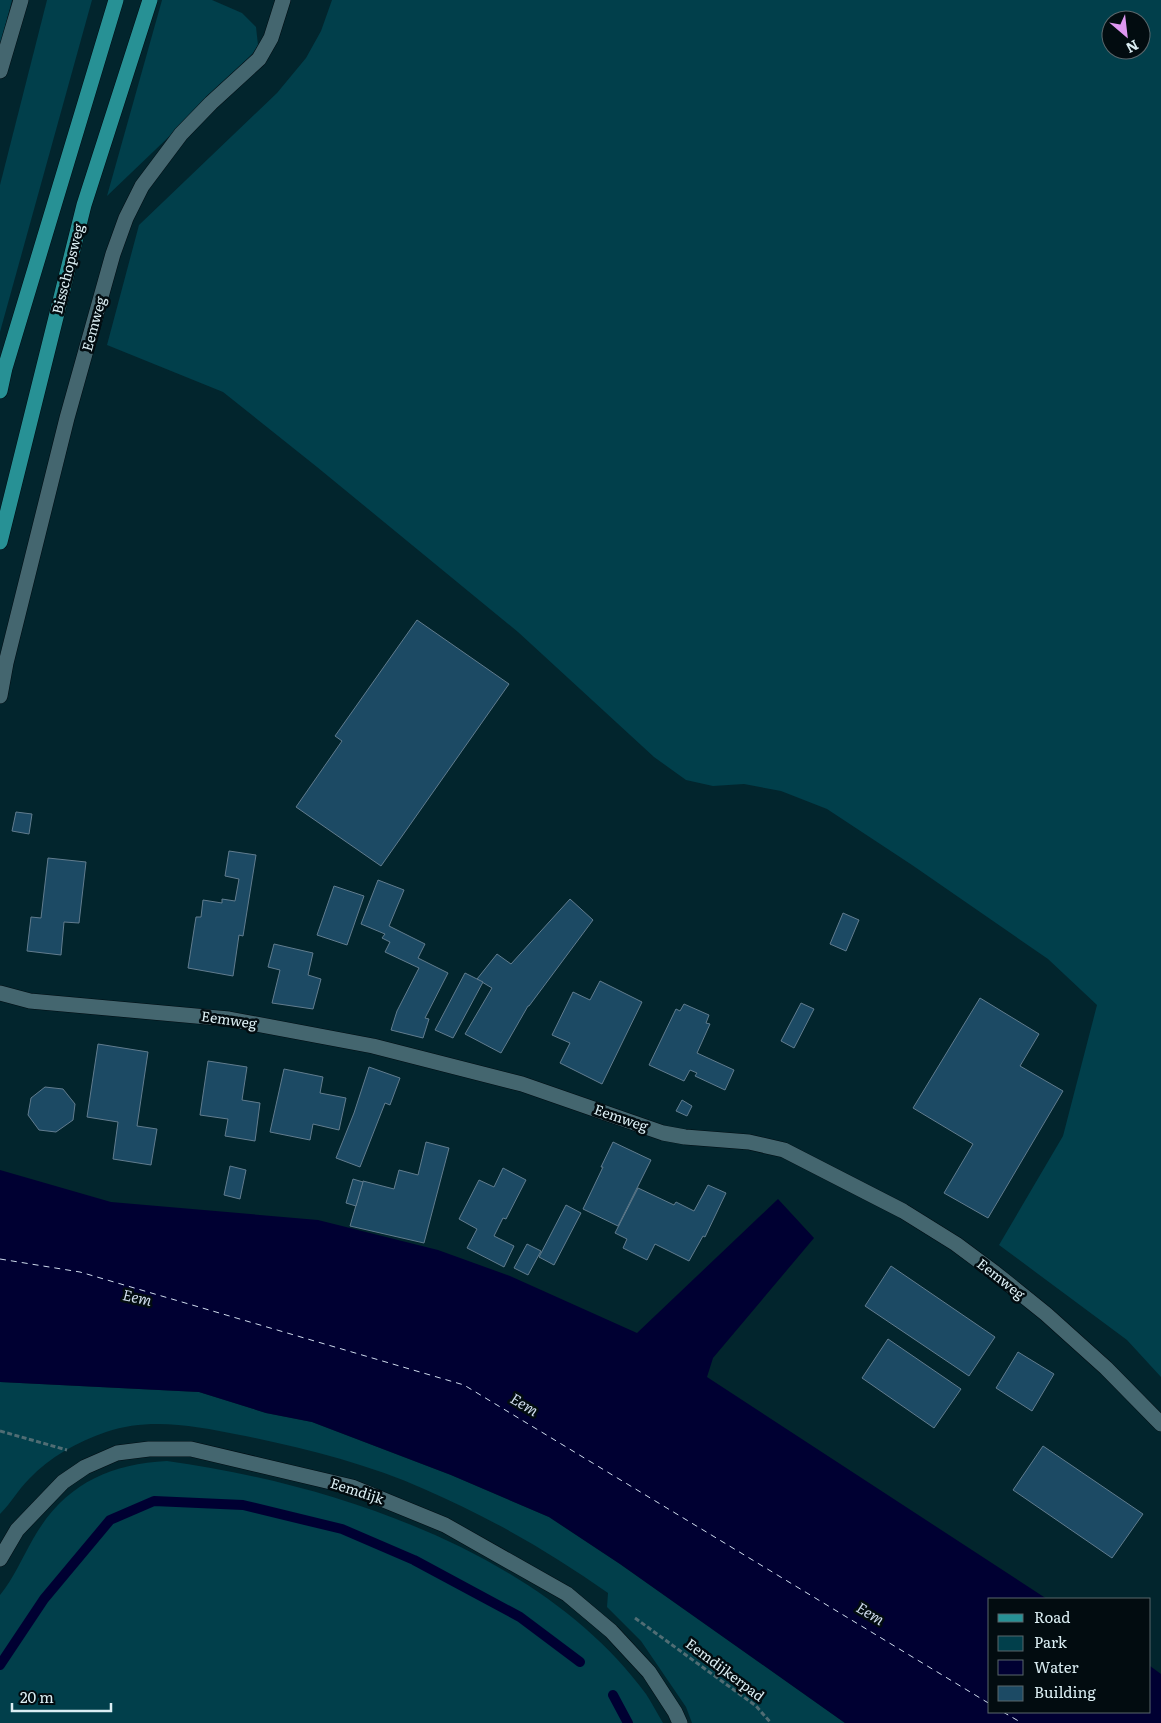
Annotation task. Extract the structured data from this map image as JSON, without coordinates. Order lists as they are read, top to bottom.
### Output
{
  "streets": {
    "main road": ["Bisschopsweg"],
    "street": ["Eemweg", "Eemdijk"],
    "path": ["Eemdijkerpad"]
  },
  "water": ["Eem"],
  "legend": [
    "Road",
    "Park",
    "Water",
    "Building"
  ],
  "scale_bar": "20 m",
  "north": "bottom right"
}
